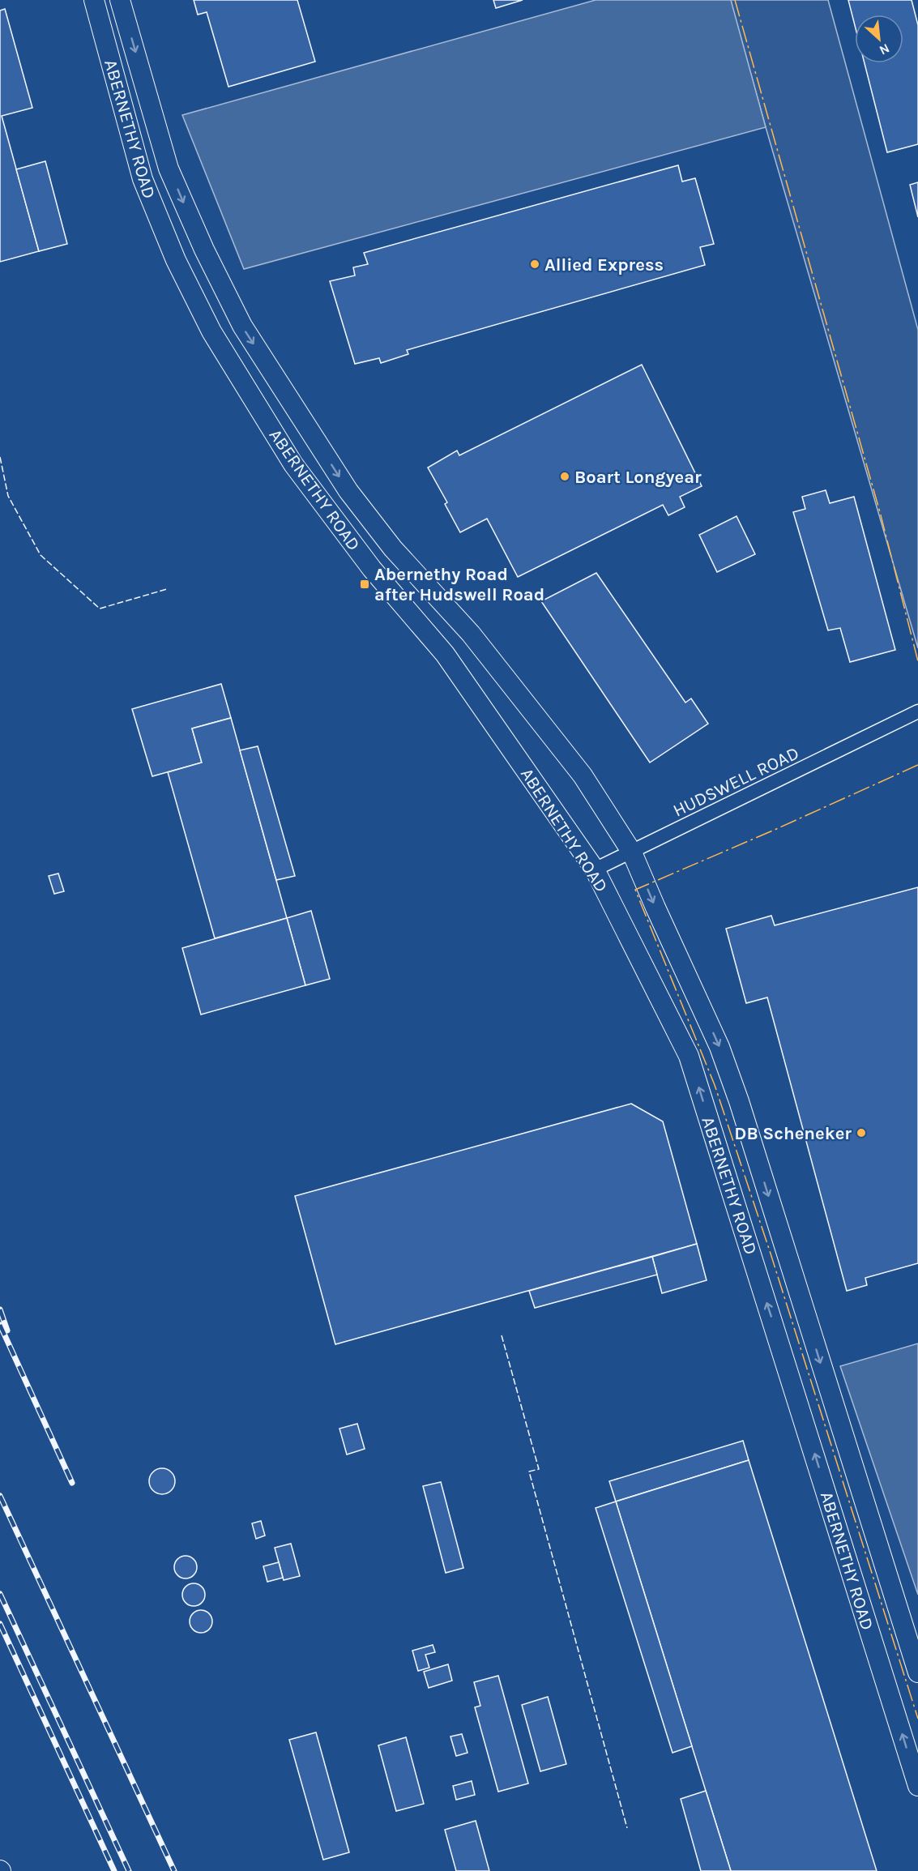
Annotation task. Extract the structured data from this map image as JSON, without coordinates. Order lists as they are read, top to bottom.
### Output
{
  "streets": {
    "main road": ["ABERNETHY ROAD"],
    "street": ["HUDSWELL ROAD"]
  },
  "crossings": [
    ["ABERNETHY ROAD", "HUDSWELL ROAD"]
  ],
  "places": {
    "other": ["Allied Express", "Boart Longyear", "DB Scheneker"],
    "transit": ["Abernethy Road after Hudswell Road"]
  },
  "north": "bottom right"
}
